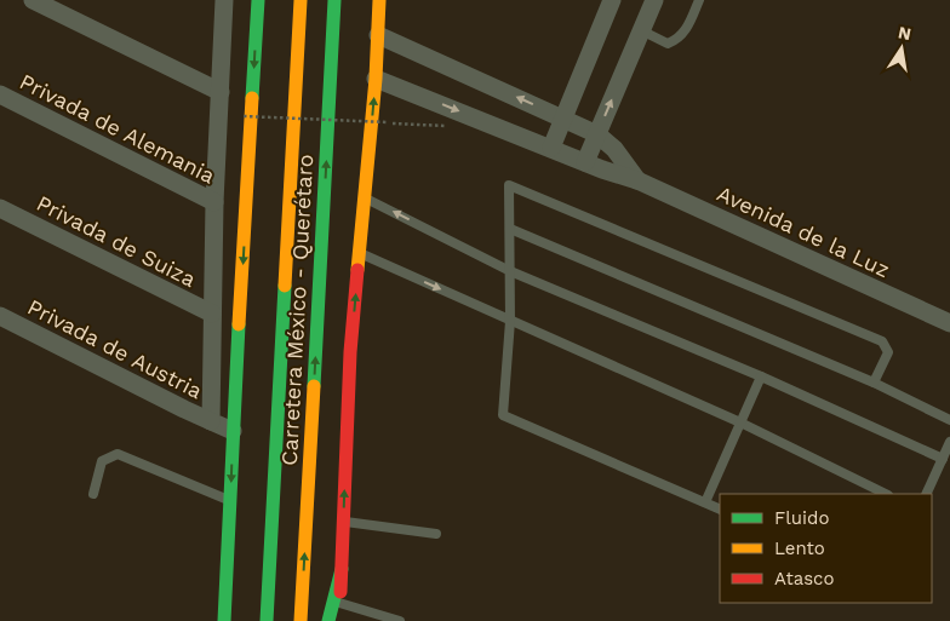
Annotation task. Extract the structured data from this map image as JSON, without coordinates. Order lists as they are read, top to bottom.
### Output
{
  "streets": {
    "main road": ["Carretera México - Querétaro"],
    "street": [
      "Privada de Alemania",
      "Avenida de la Luz",
      "Privada de Suiza",
      "Privada de Austria"
    ]
  },
  "legend": ["Fluido", "Lento", "Atasco"],
  "north": "top"
}
